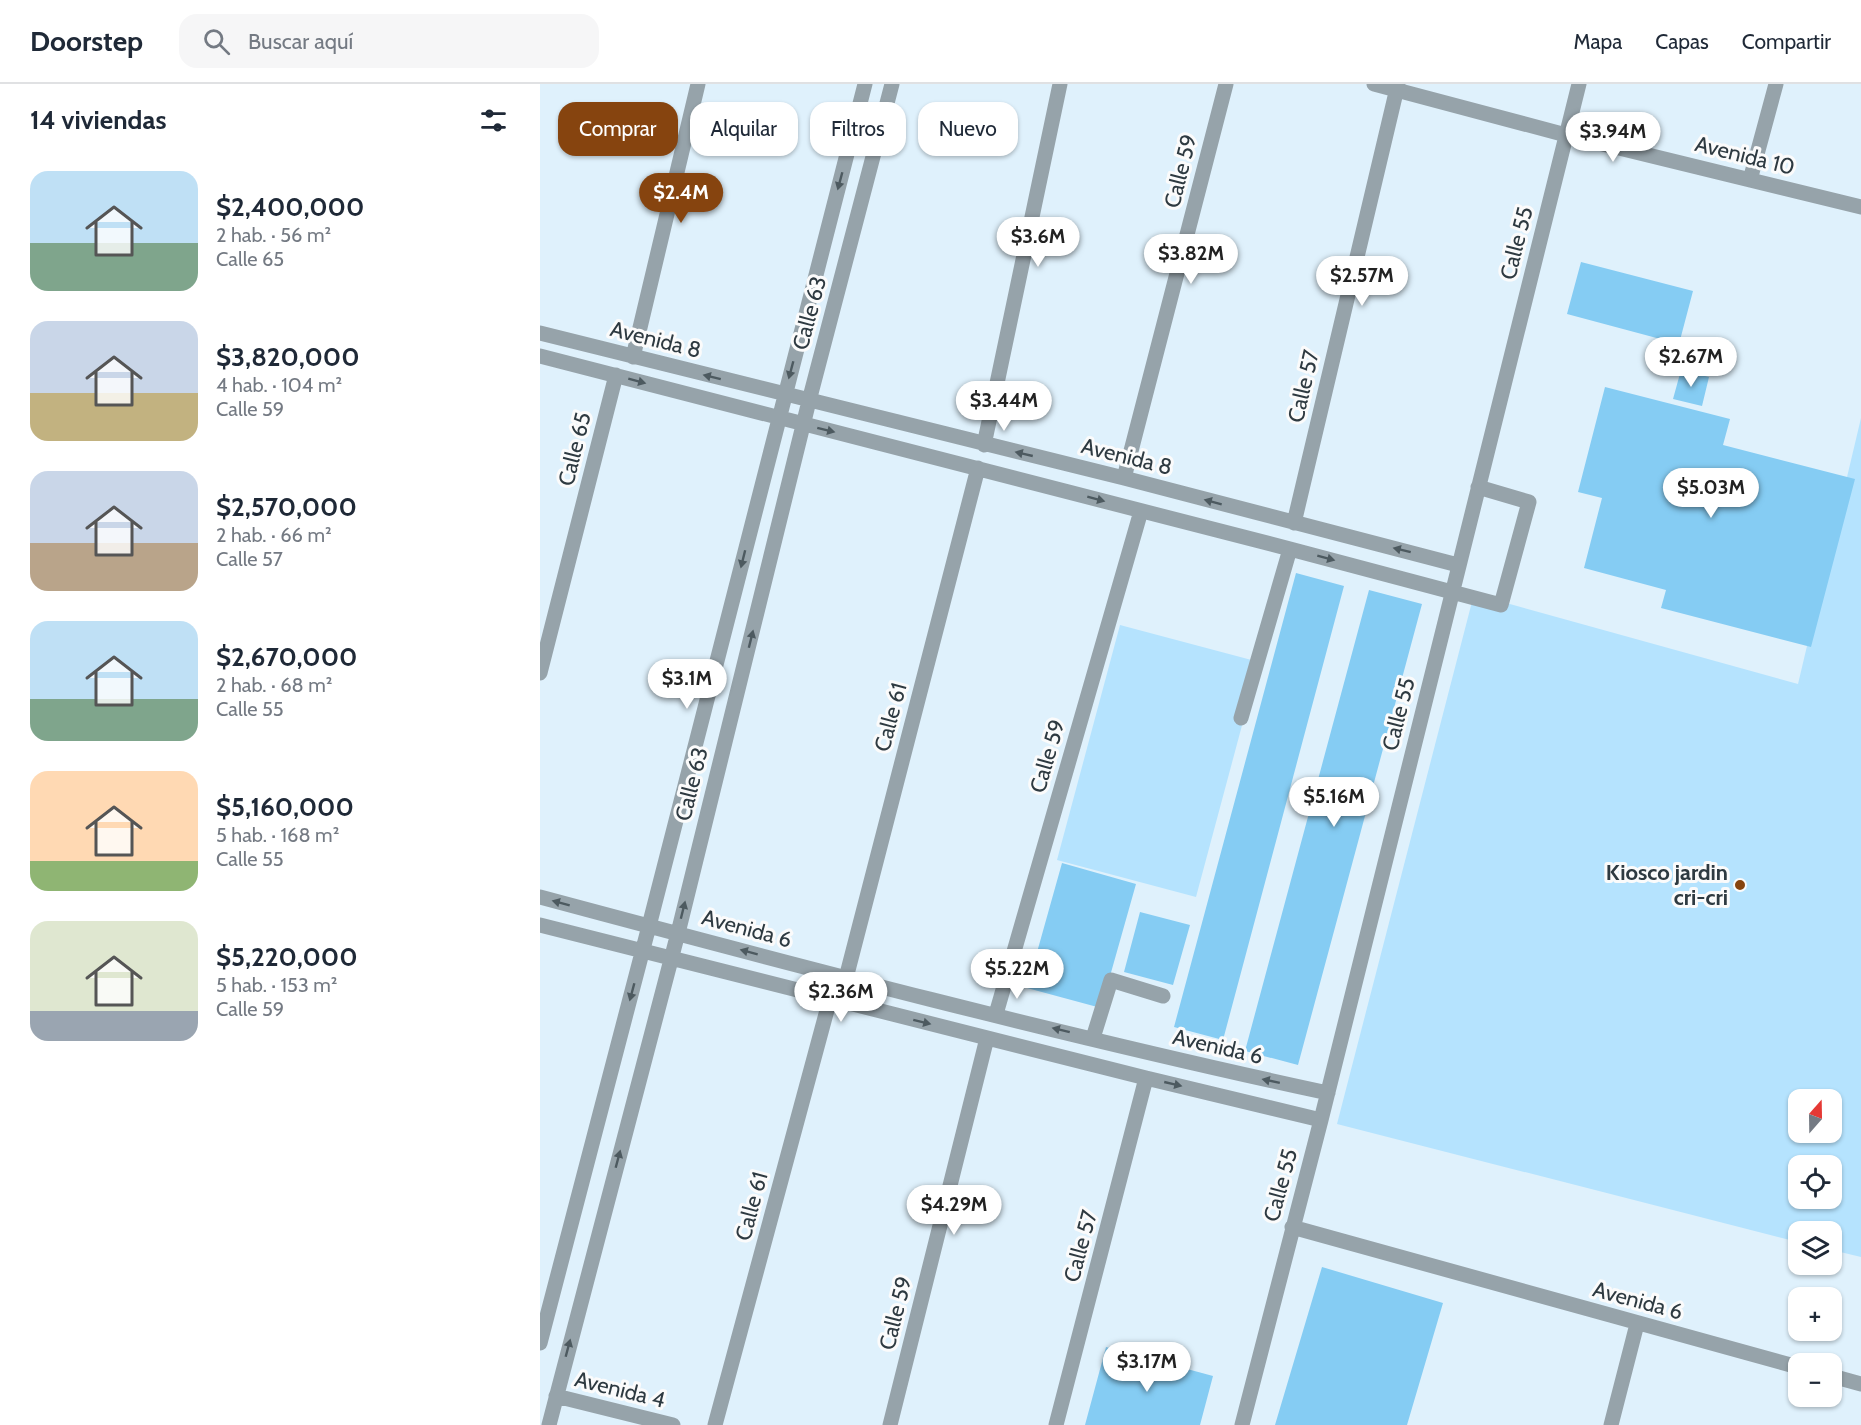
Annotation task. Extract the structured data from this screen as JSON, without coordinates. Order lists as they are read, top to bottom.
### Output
{
  "streets": {
    "street": [
      "Avenida 10",
      "Calle 59",
      "Calle 55",
      "Calle 63",
      "Avenida 8",
      "Calle 57",
      "Calle 65",
      "Calle 61",
      "Avenida 6",
      "Avenida 4"
    ]
  },
  "crossings": [
    ["Avenida 10", "Calle 55"],
    ["Avenida 10", "Calle 57"],
    ["Calle 59", "Avenida 8"],
    ["Calle 59", "Avenida 6"],
    ["Calle 55", "Avenida 8"],
    ["Calle 55", "Avenida 6"],
    ["Calle 63", "Avenida 8"],
    ["Calle 63", "Avenida 6"],
    ["Calle 63", "Avenida 4"],
    ["Avenida 8", "Calle 57"],
    ["Avenida 8", "Calle 65"],
    ["Avenida 8", "Calle 61"],
    ["Calle 61", "Avenida 6"]
  ],
  "places": ["Kiosco jardin cri-cri"],
  "north": "top",
  "page": {
    "header": "Doorstep",
    "search": "Buscar aquí",
    "nav": ["Mapa", "Capas", "Compartir"],
    "heading": "14 viviendas",
    "chip": [
      "Comprar",
      "Alquilar",
      "Filtros",
      "Nuevo"
    ],
    "price": [
      "$3.94M",
      "$2.4M",
      "$3.6M",
      "$3.82M",
      "$2.57M",
      "$2.67M",
      "$3.44M",
      "$5.03M",
      "$3.1M",
      "$5.16M",
      "$5.22M",
      "$2.36M",
      "$4.29M",
      "$3.17M"
    ],
    "list": [
      {
        "name": "$2,400,000",
        "note": "2 hab. · 56 m² · Calle 65"
      },
      {
        "name": "$3,820,000",
        "note": "4 hab. · 104 m² · Calle 59"
      },
      {
        "name": "$2,570,000",
        "note": "2 hab. · 66 m² · Calle 57"
      },
      {
        "name": "$2,670,000",
        "note": "2 hab. · 68 m² · Calle 55"
      },
      {
        "name": "$5,160,000",
        "note": "5 hab. · 168 m² · Calle 55"
      },
      {
        "name": "$5,220,000",
        "note": "5 hab. · 153 m² · Calle 59"
      }
    ],
    "map_buttons": ["+", "−"]
  }
}
